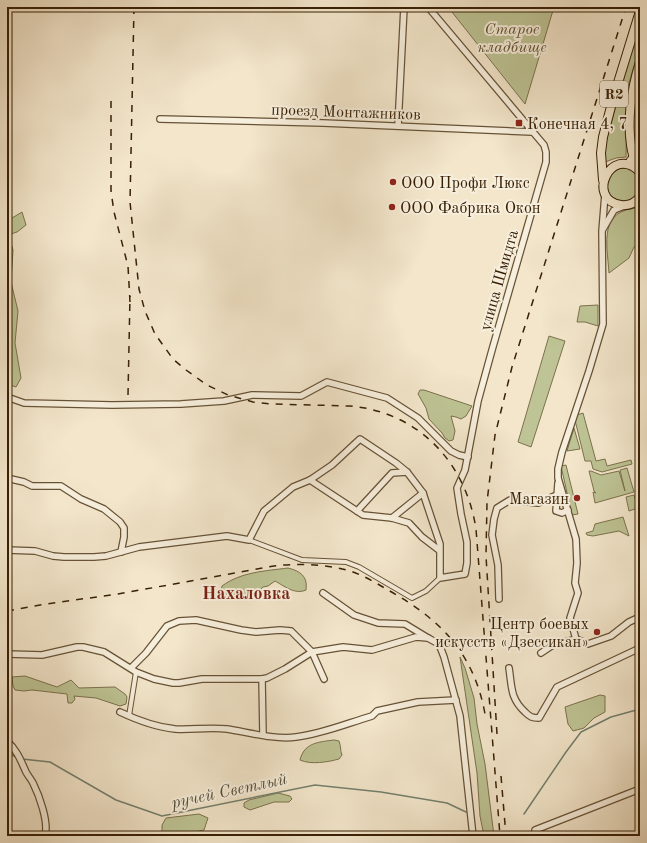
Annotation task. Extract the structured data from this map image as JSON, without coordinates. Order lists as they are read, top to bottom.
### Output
{
  "streets": {
    "main road": ["R2"],
    "street": ["проезд Монтажников", "улица Шмидта"]
  },
  "crossings": [
    ["проезд Монтажников", "улица Шмидта"]
  ],
  "districts": ["Нахаловка"],
  "water": ["ручей Светлый"],
  "parks": ["Старое кладбище"],
  "places": {
    "transit": ["Конечная 4, 7"],
    "other": [
      "ООО Профи Люкс",
      "ООО Фабрика Окон",
      "Магазин",
      "Центр боевых искусств «Дзессикан»"
    ]
  }
}
